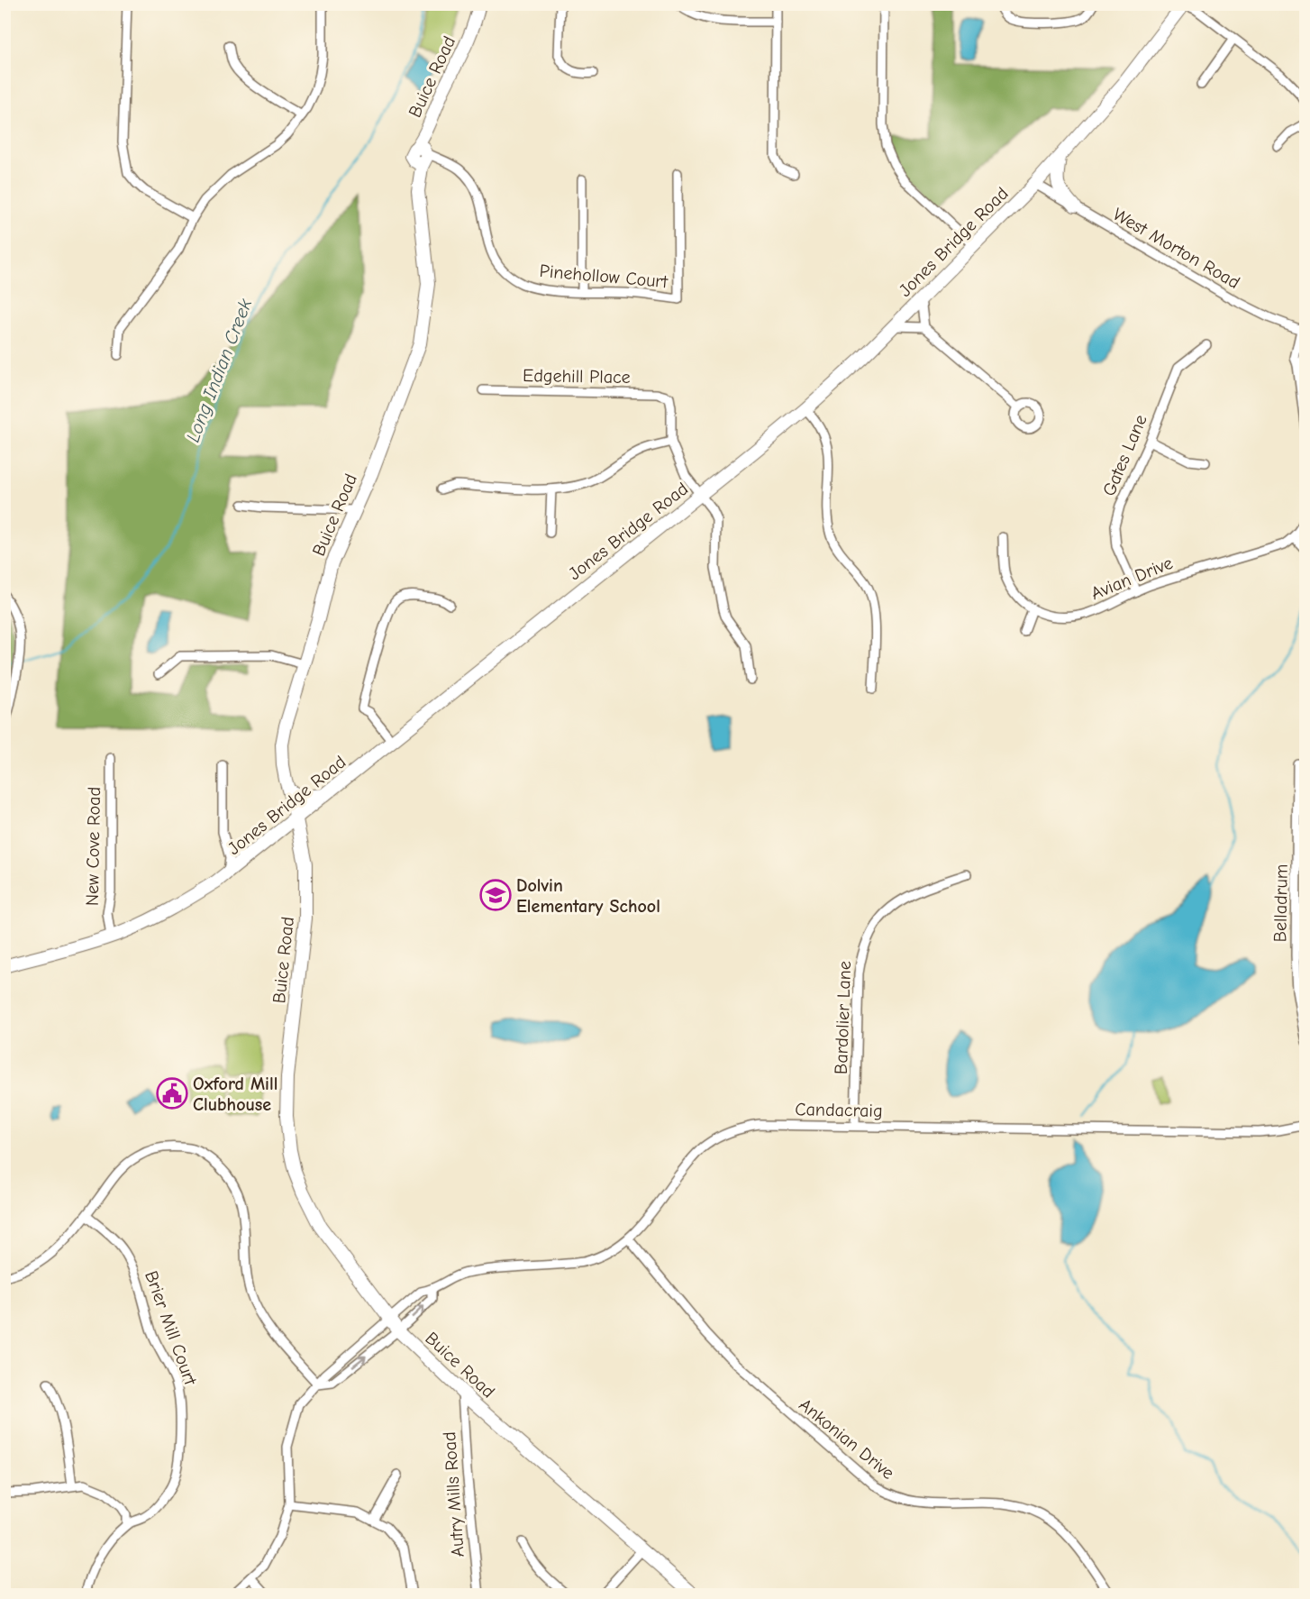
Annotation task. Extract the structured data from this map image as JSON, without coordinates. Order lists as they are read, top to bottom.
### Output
{
  "streets": {
    "street": [
      "Buice Road",
      "Jones Bridge Road",
      "West Morton Road",
      "Pinehollow Court",
      "Edgehill Place",
      "Gates Lane",
      "Avian Drive",
      "New Cove Road",
      "Belladrum",
      "Bardolier Lane",
      "Candacraig",
      "Brier Mill Court",
      "Ankonian Drive",
      "Autry Mills Road"
    ]
  },
  "crossings": [
    ["Buice Road", "Jones Bridge Road"],
    ["Buice Road", "Pinehollow Court"],
    ["Buice Road", "Candacraig"],
    ["Buice Road", "Autry Mills Road"],
    ["Jones Bridge Road", "West Morton Road"],
    ["Jones Bridge Road", "New Cove Road"],
    ["Gates Lane", "Avian Drive"],
    ["Bardolier Lane", "Candacraig"],
    ["Candacraig", "Ankonian Drive"]
  ],
  "water": ["Long Indian Creek"],
  "places": {
    "school or university": ["Dolvin Elementary School"],
    "public building": ["Oxford Mill Clubhouse"]
  }
}
